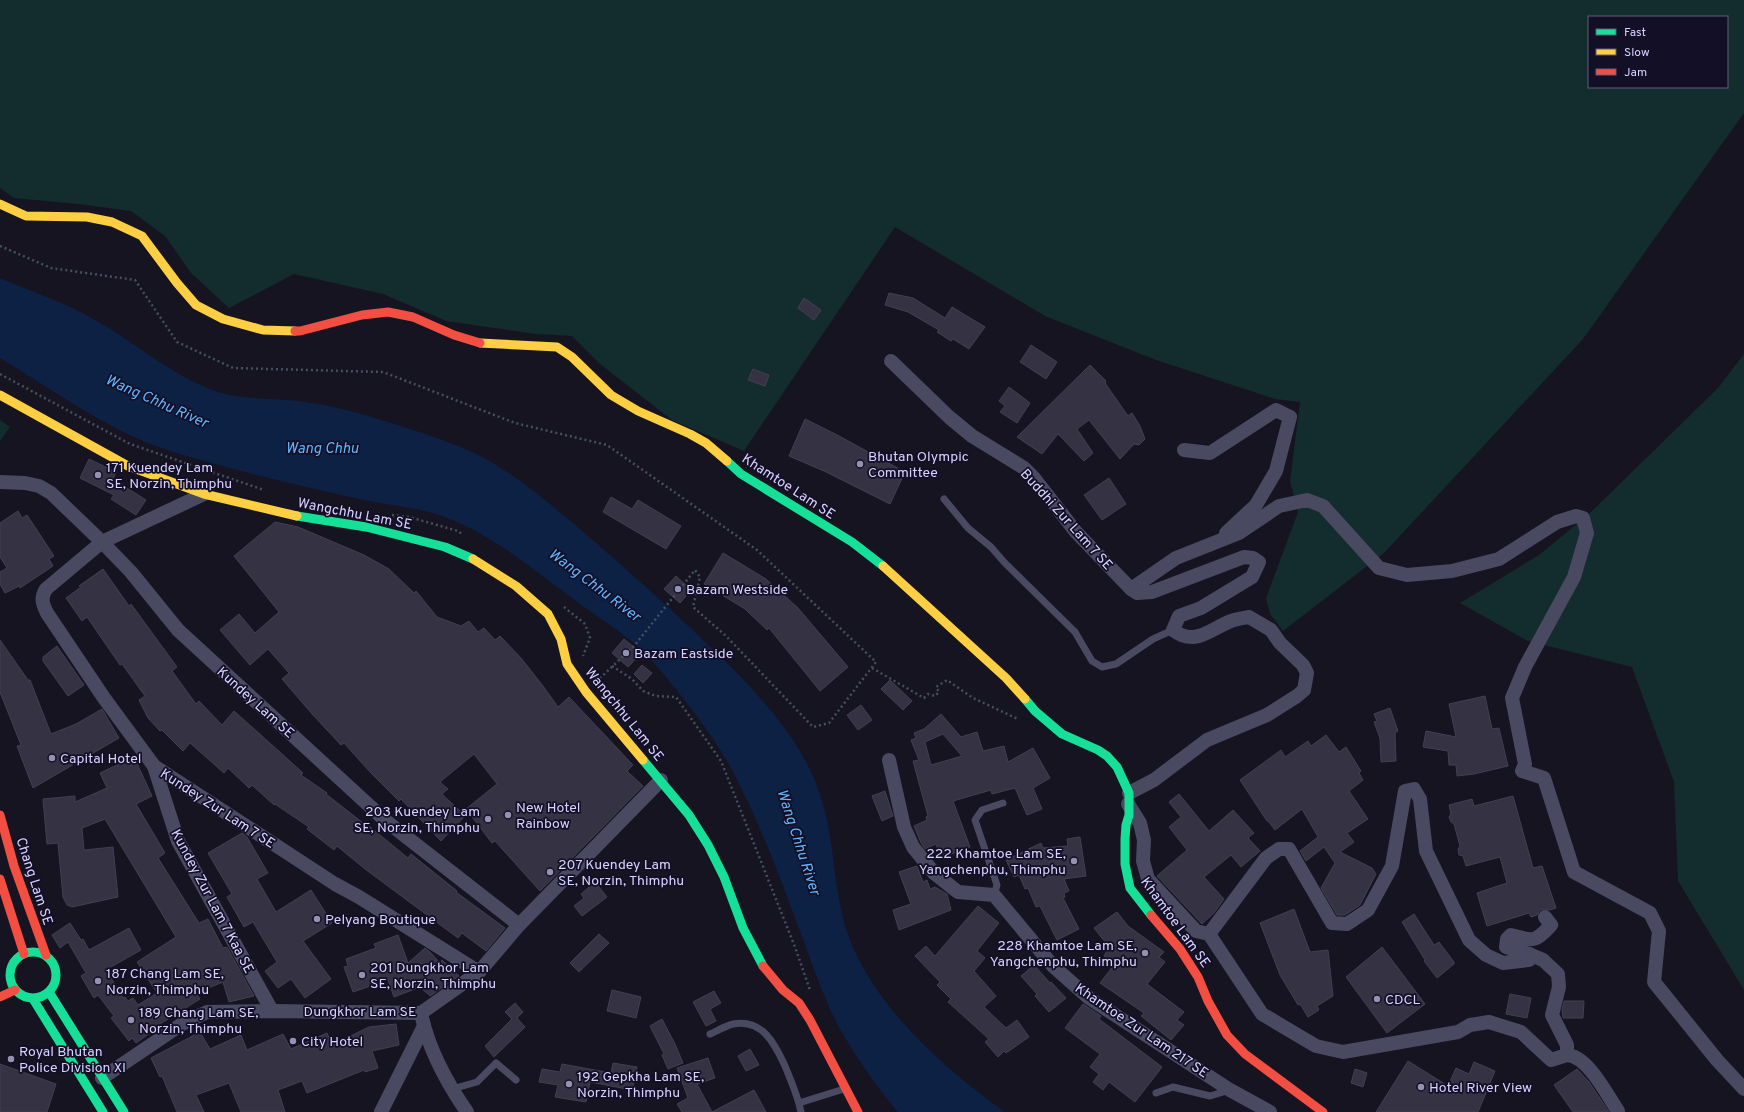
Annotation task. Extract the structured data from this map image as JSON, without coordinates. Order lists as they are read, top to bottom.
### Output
{
  "streets": {
    "main road": ["Khamtoe Lam SE", "Wangchhu Lam SE", "Chang Lam SE"],
    "street": [
      "Buddhi Zur Lam 7 SE",
      "Kundey Lam SE",
      "Kundey Zur Lam 7 SE",
      "Kundey Zur Lam 7 Kaa SE",
      "Dungkhor Lam SE",
      "Khamtoe Zur Lam 217 SE"
    ]
  },
  "crossings": [
    ["Wangchhu Lam SE", "Kundey Zur Lam 7 SE"],
    ["Wangchhu Lam SE", "Dungkhor Lam SE"],
    ["Kundey Lam SE", "Kundey Zur Lam 7 SE"],
    ["Kundey Lam SE", "Dungkhor Lam SE"],
    ["Kundey Zur Lam 7 SE", "Kundey Zur Lam 7 Kaa SE"],
    ["Kundey Zur Lam 7 SE", "Dungkhor Lam SE"],
    ["Kundey Zur Lam 7 Kaa SE", "Dungkhor Lam SE"]
  ],
  "water": ["Wang Chhu River", "Wang Chhu"],
  "places": [
    "Bhutan Olympic Committee",
    "171 Kuendey Lam SE, Norzin, Thimphu",
    "Bazam Westside",
    "Bazam Eastside",
    "Capital Hotel",
    "New Hotel Rainbow",
    "203 Kuendey Lam SE, Norzin, Thimphu",
    "222 Khamtoe Lam SE, Yangchenphu, Thimphu",
    "207 Kuendey Lam SE, Norzin, Thimphu",
    "Pelyang Boutique",
    "228 Khamtoe Lam SE, Yangchenphu, Thimphu",
    "201 Dungkhor Lam SE, Norzin, Thimphu",
    "187 Chang Lam SE, Norzin, Thimphu",
    "CDCL",
    "189 Chang Lam SE, Norzin, Thimphu",
    "City Hotel",
    "Royal Bhutan Police Division XI",
    "192 Gepkha Lam SE, Norzin, Thimphu",
    "Hotel River View"
  ],
  "legend": ["Fast", "Slow", "Jam"]
}
